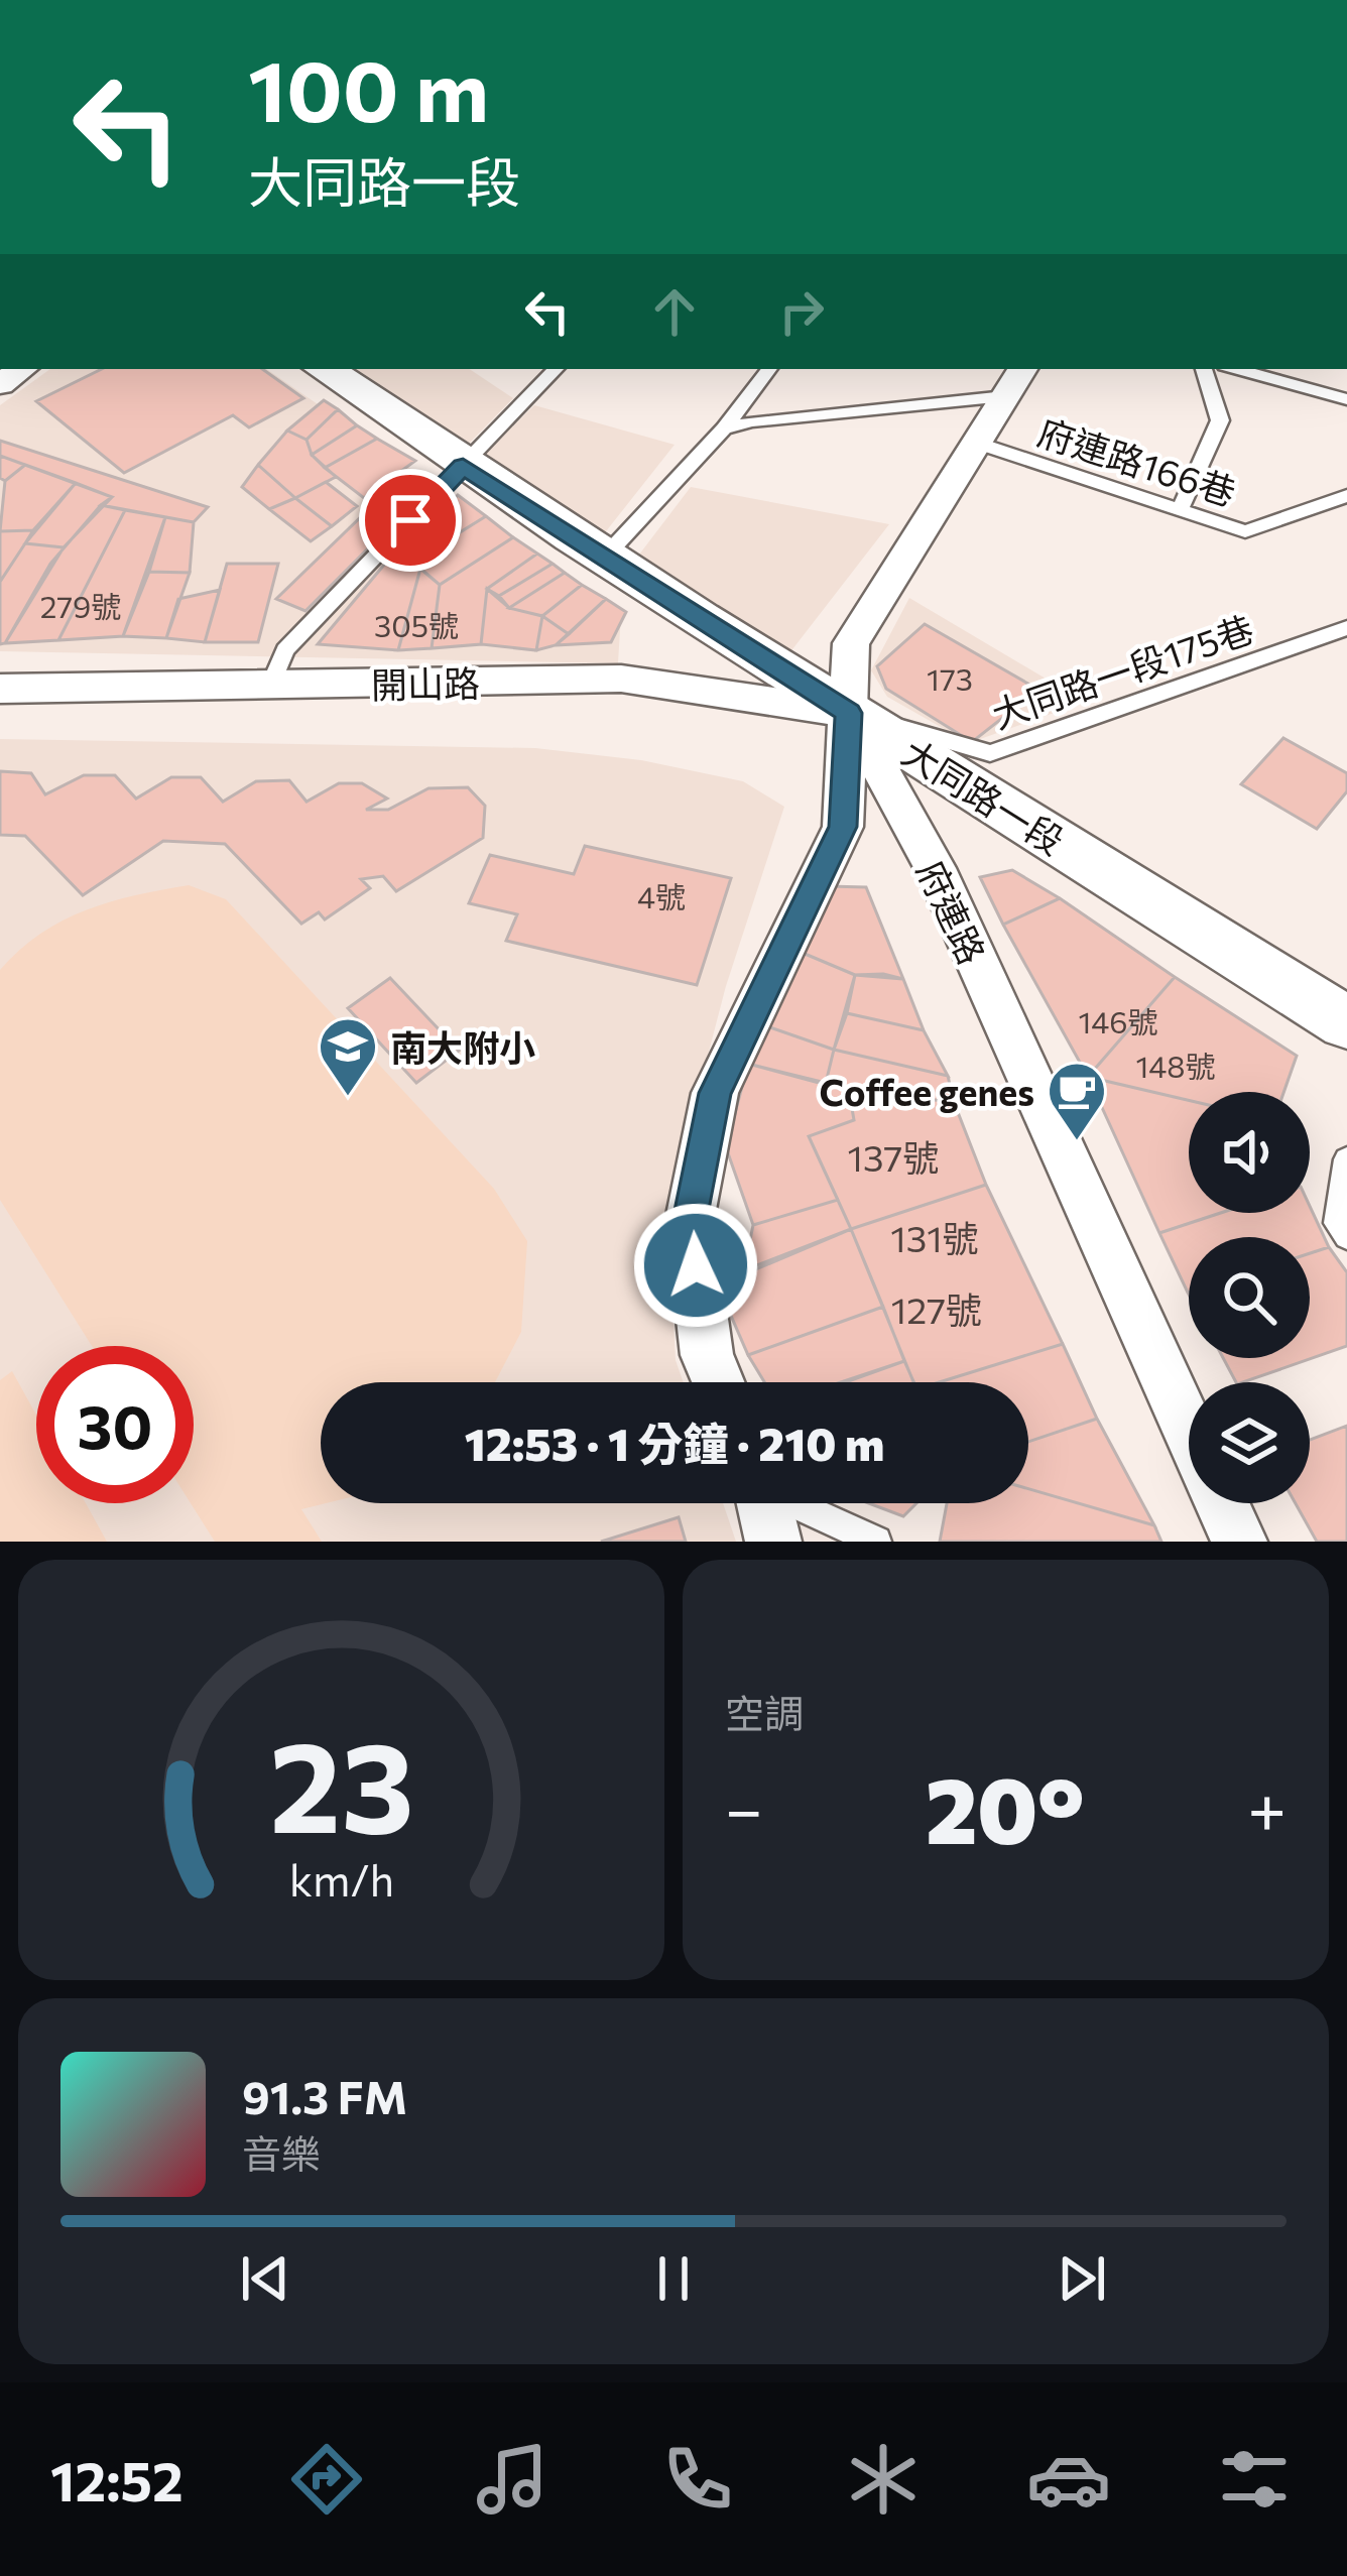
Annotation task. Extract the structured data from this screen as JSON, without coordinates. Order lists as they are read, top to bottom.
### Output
{
  "streets": {
    "street": ["開山路", "大同路一段", "府連路"],
    "lane": ["府連路166巷", "大同路一段175巷"]
  },
  "crossings": [
    ["大同路一段175巷", "開山路"],
    ["大同路一段175巷", "大同路一段"],
    ["大同路一段175巷", "府連路"],
    ["開山路", "大同路一段"],
    ["開山路", "府連路"],
    ["大同路一段", "府連路"]
  ],
  "places": {
    "school or university": ["南大附小"],
    "cafe": ["Coffee genes"]
  },
  "house_numbers": [
    "279號",
    "305號",
    "173",
    "4號",
    "146號",
    "148號",
    "137號",
    "131號",
    "127號"
  ],
  "page": {
    "turn": ["100 m", "大同路一段"],
    "limit": "30",
    "trip": "12:53 · 1 分鐘 · 210 m",
    "tile": "空調",
    "heat": ["−", "20°", "+"],
    "song": ["91.3 FM", "音樂"],
    "tabs": "12:52",
    "gauge": ["23", "km/h"]
  }
}
